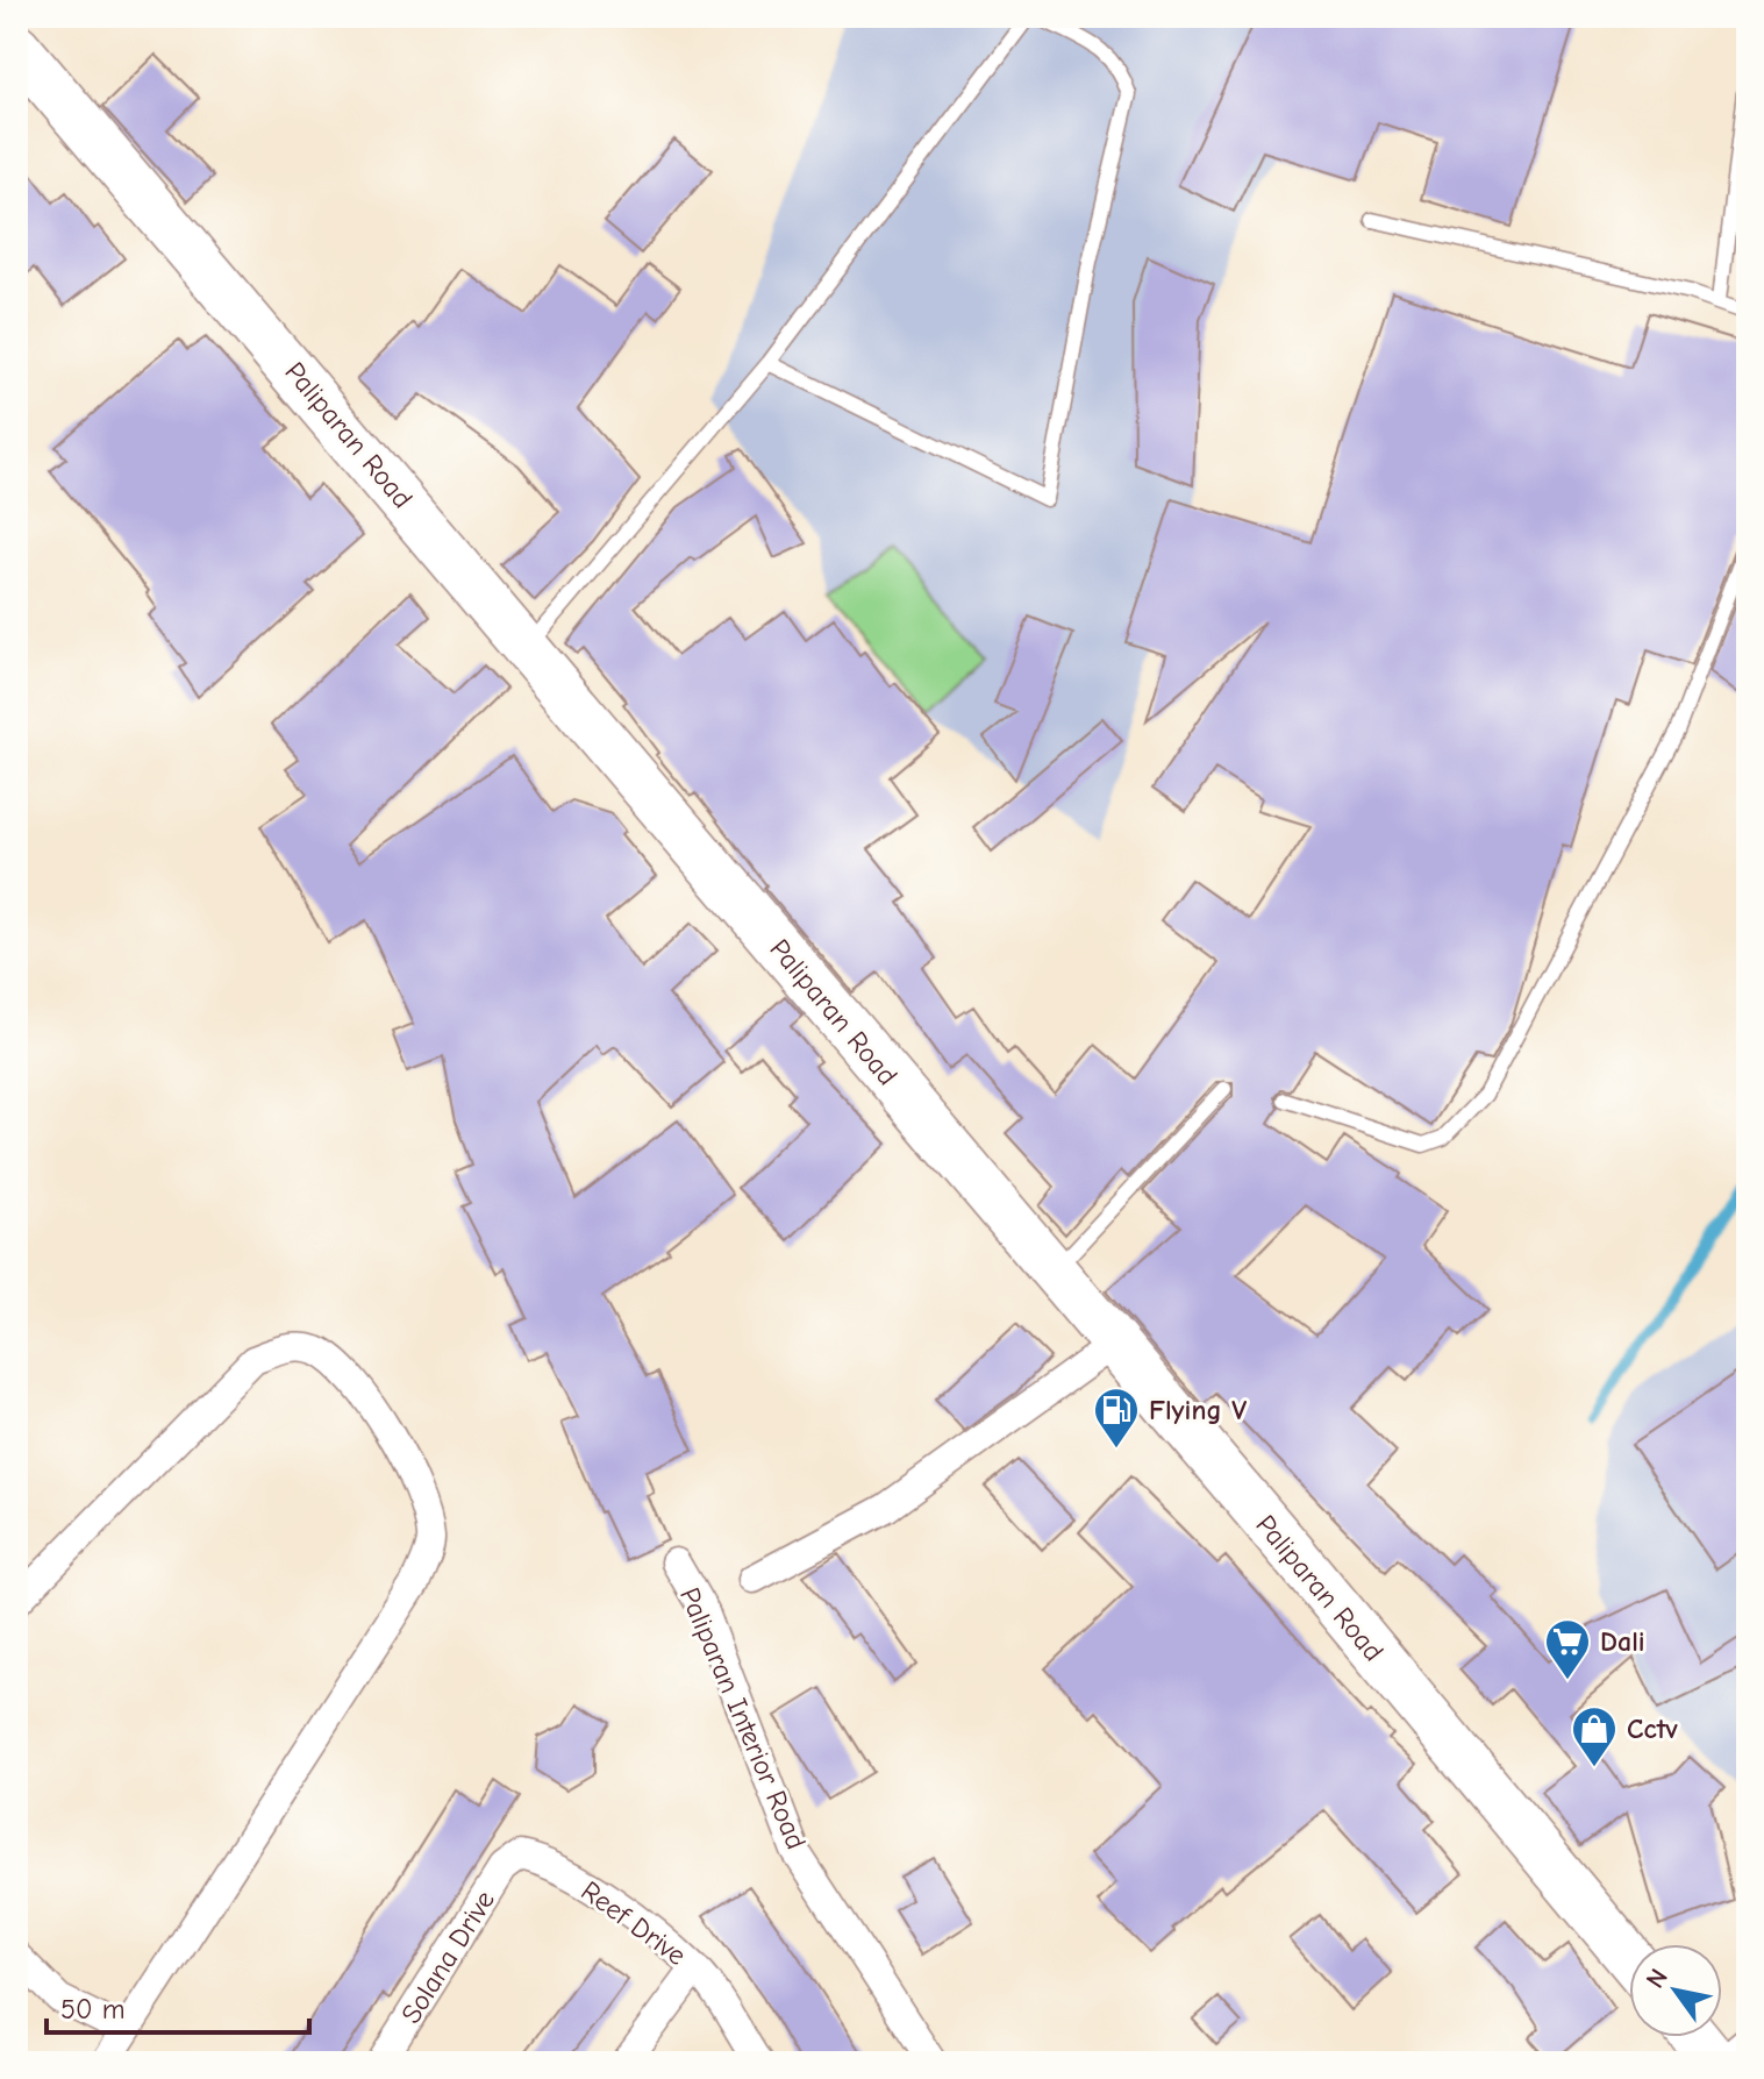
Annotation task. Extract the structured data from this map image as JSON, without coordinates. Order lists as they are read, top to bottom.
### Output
{
  "streets": {
    "main road": ["Paliparan Road"],
    "street": ["Paliparan Interior Road", "Reef Drive", "Solana Drive"]
  },
  "crossings": [
    ["Reef Drive", "Solana Drive"]
  ],
  "places": {
    "fuel station": ["Flying V"],
    "supermarket": ["Dali"],
    "shop": ["Cctv"]
  },
  "scale_bar": "50 m",
  "north": "top left"
}
